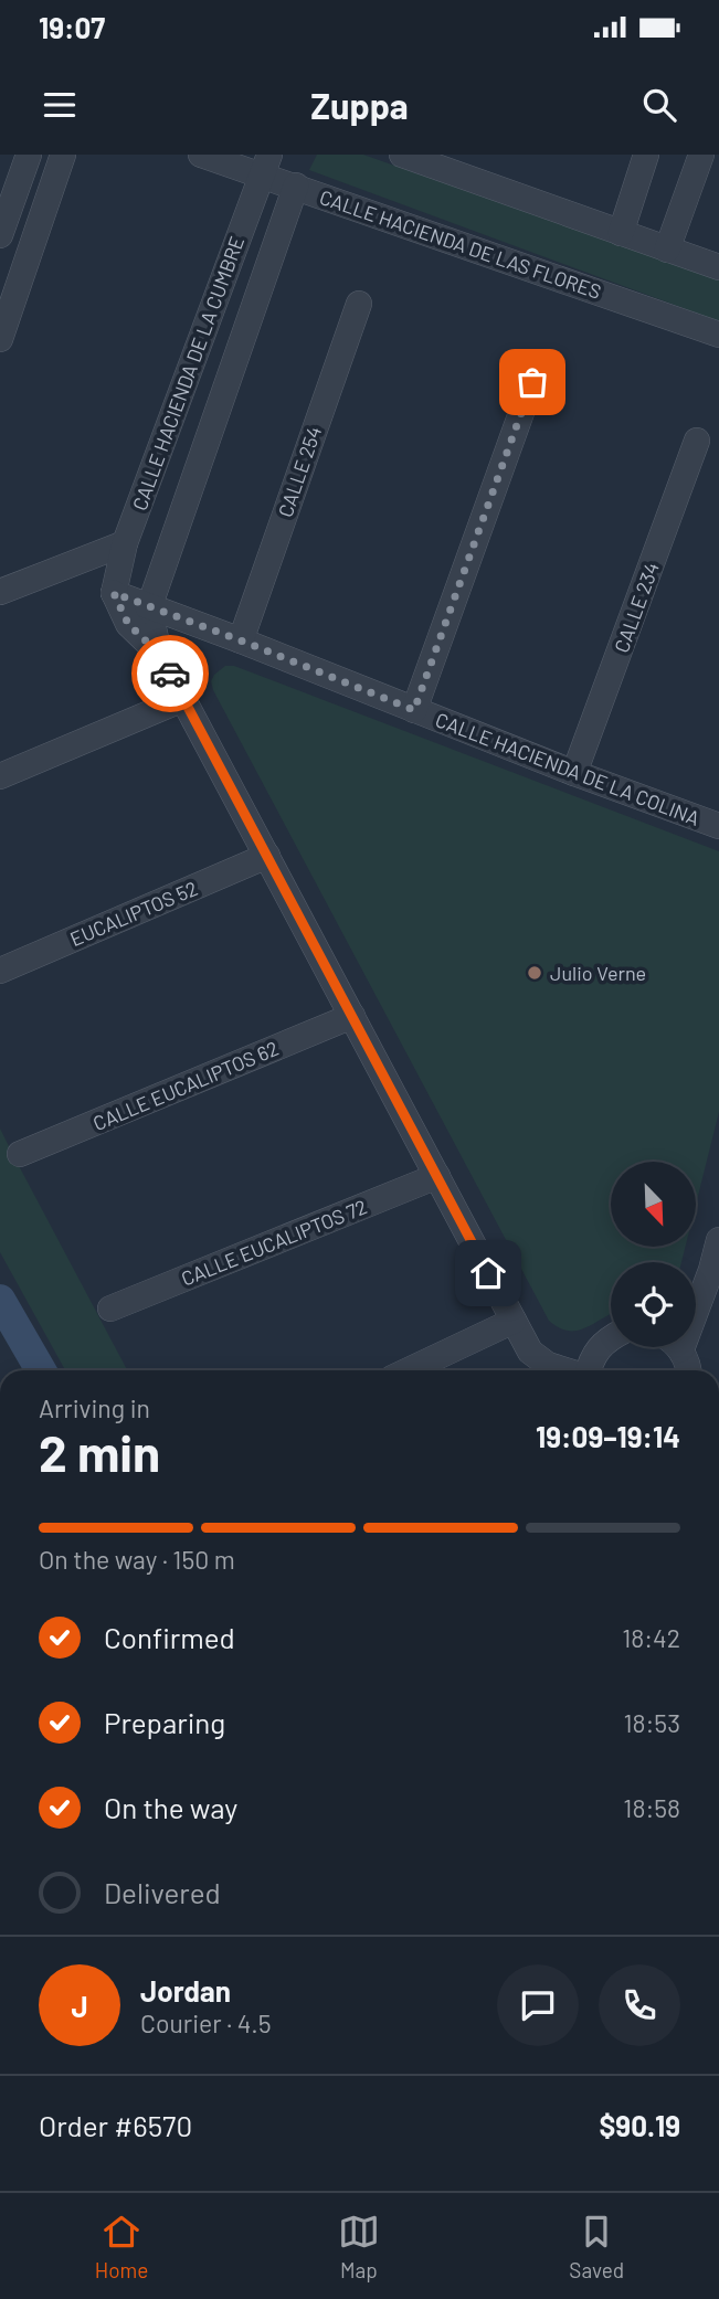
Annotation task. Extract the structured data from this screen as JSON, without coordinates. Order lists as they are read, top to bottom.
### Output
{
  "streets": {
    "street": [
      "CALLE HACIENDA DE LAS FLORES",
      "CALLE HACIENDA DE LA CUMBRE",
      "CALLE 254",
      "CALLE 234",
      "CALLE HACIENDA DE LA COLINA",
      "EUCALIPTOS 52",
      "CALLE EUCALIPTOS 62",
      "CALLE EUCALIPTOS 72"
    ]
  },
  "crossings": [
    ["CALLE HACIENDA DE LAS FLORES", "CALLE HACIENDA DE LA CUMBRE"],
    ["CALLE HACIENDA DE LA CUMBRE", "CALLE HACIENDA DE LA COLINA"],
    ["CALLE 254", "CALLE HACIENDA DE LA COLINA"],
    ["CALLE 234", "CALLE HACIENDA DE LA COLINA"]
  ],
  "places": ["Julio Verne"],
  "north": "bottom right",
  "page": {
    "status": "19:07",
    "header": "Zuppa",
    "heading": ["2 min", "Arriving in", "19:09–19:14"],
    "panel": [
      "Jordan",
      "Courier · 4.5",
      "Order #6570",
      "$90.19"
    ],
    "bar": "On the way · 150 m",
    "list": [
      ["Confirmed", "18:42"],
      ["Preparing", "18:53"],
      ["On the way", "18:58"],
      "Delivered"
    ],
    "round": "J",
    "tabs": ["Home", "Map", "Saved"]
  }
}
